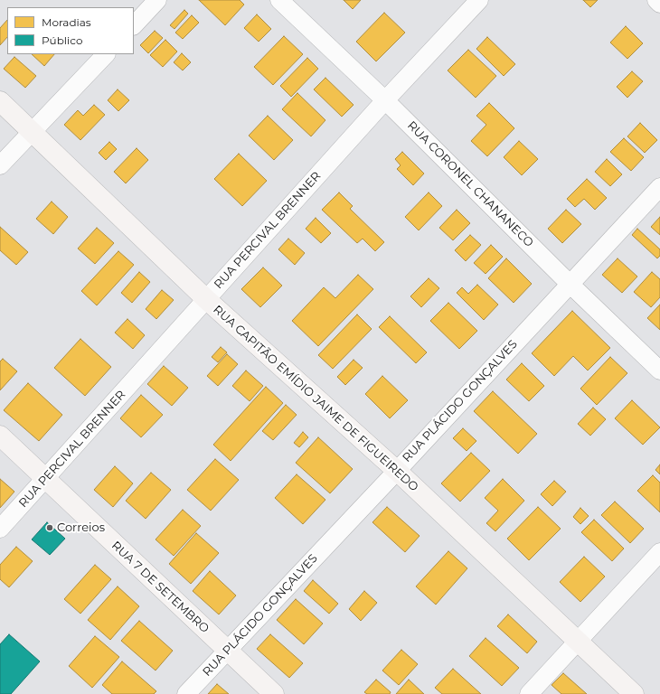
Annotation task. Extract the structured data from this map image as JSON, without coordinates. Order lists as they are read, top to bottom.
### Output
{
  "streets": {
    "main road": ["RUA CAPITÃO EMÍDIO JAIME DE FIGUEIREDO", "RUA 7 DE SETEMBRO"],
    "street": ["RUA CORONEL CHANANECO", "RUA PERCIVAL BRENNER", "RUA PLÁCIDO GONÇALVES"]
  },
  "crossings": [
    ["RUA CORONEL CHANANECO", "RUA PERCIVAL BRENNER"],
    ["RUA CORONEL CHANANECO", "RUA PLÁCIDO GONÇALVES"],
    ["RUA PERCIVAL BRENNER", "RUA CAPITÃO EMÍDIO JAIME DE FIGUEIREDO"],
    ["RUA PERCIVAL BRENNER", "RUA 7 DE SETEMBRO"],
    ["RUA CAPITÃO EMÍDIO JAIME DE FIGUEIREDO", "RUA PLÁCIDO GONÇALVES"],
    ["RUA PLÁCIDO GONÇALVES", "RUA 7 DE SETEMBRO"]
  ],
  "places": ["Correios"],
  "legend": ["Moradias", "Público"]
}
